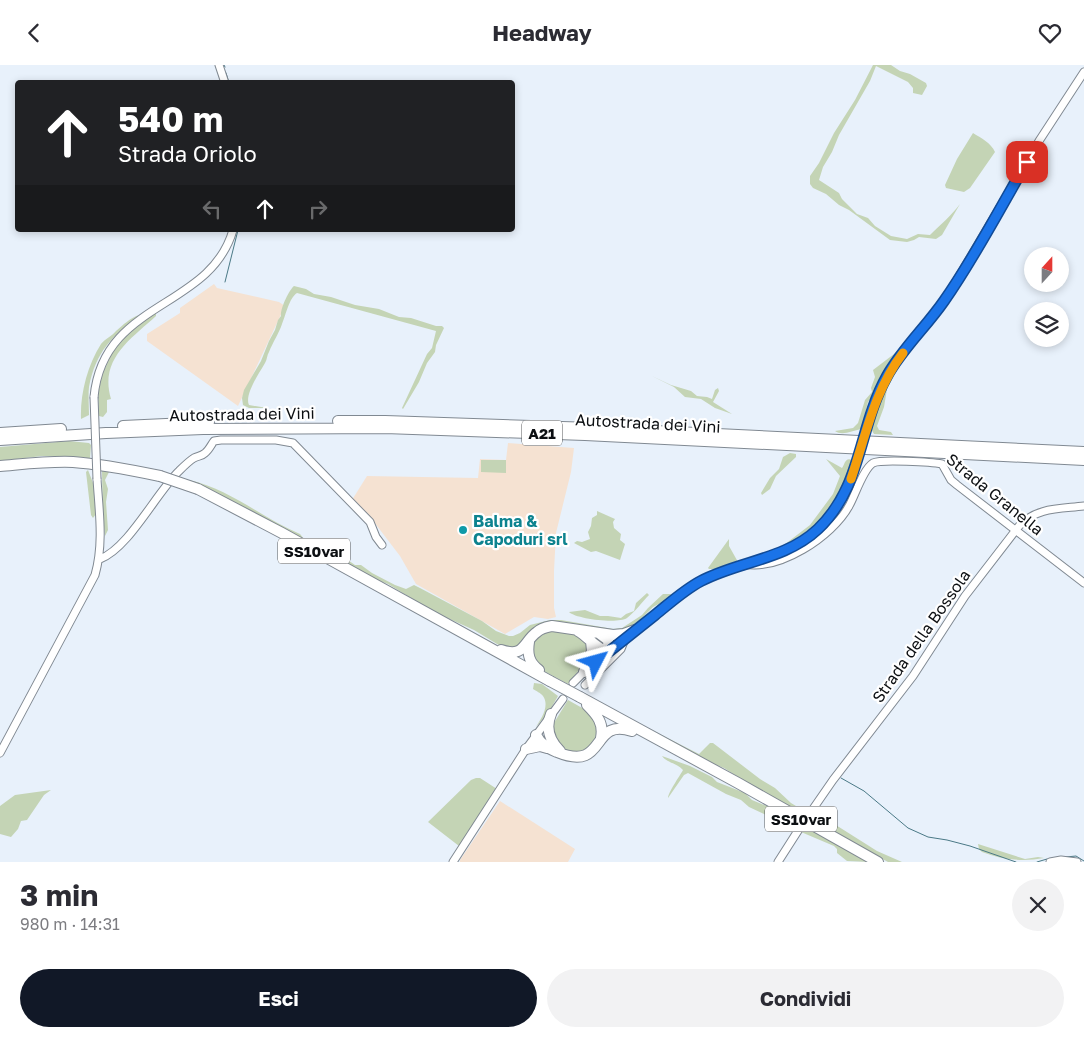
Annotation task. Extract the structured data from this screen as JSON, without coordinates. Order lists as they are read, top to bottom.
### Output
{
  "streets": {
    "highway": ["Autostrada dei Vini", "A21", "SS10var"],
    "street": ["Strada Granella", "Strada della Bossola"]
  },
  "crossings": [
    ["Strada Granella", "Strada della Bossola"]
  ],
  "places": ["Balma & Capoduri srl"],
  "north": "top",
  "page": {
    "header": "Headway",
    "turn": ["540 m", "Strada Oriolo"],
    "heading": ["3 min", "980 m · 14:31"],
    "buttons": ["Esci", "Condividi"]
  }
}
